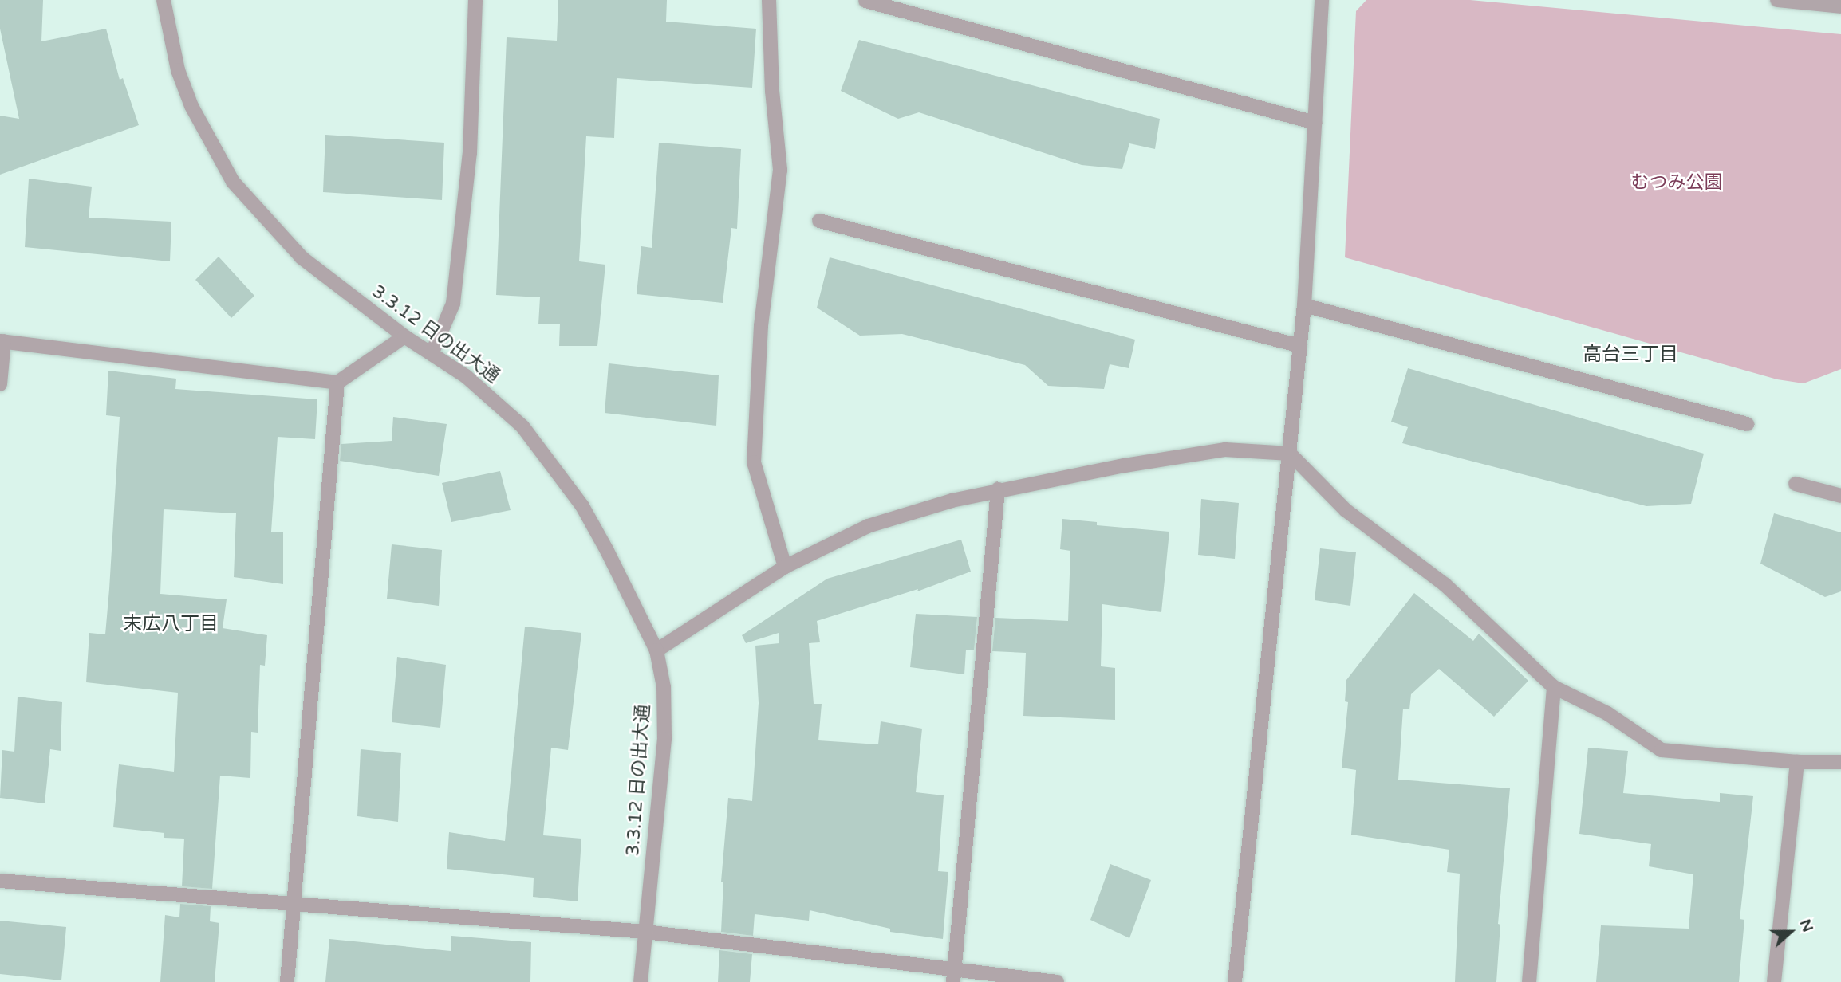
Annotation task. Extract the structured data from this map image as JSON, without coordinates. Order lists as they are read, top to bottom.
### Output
{
  "streets": {
    "street": ["3.3.12 日の出大通"]
  },
  "districts": ["高台三丁目", "末広八丁目"],
  "parks": ["むつみ公園"],
  "north": "right"
}
